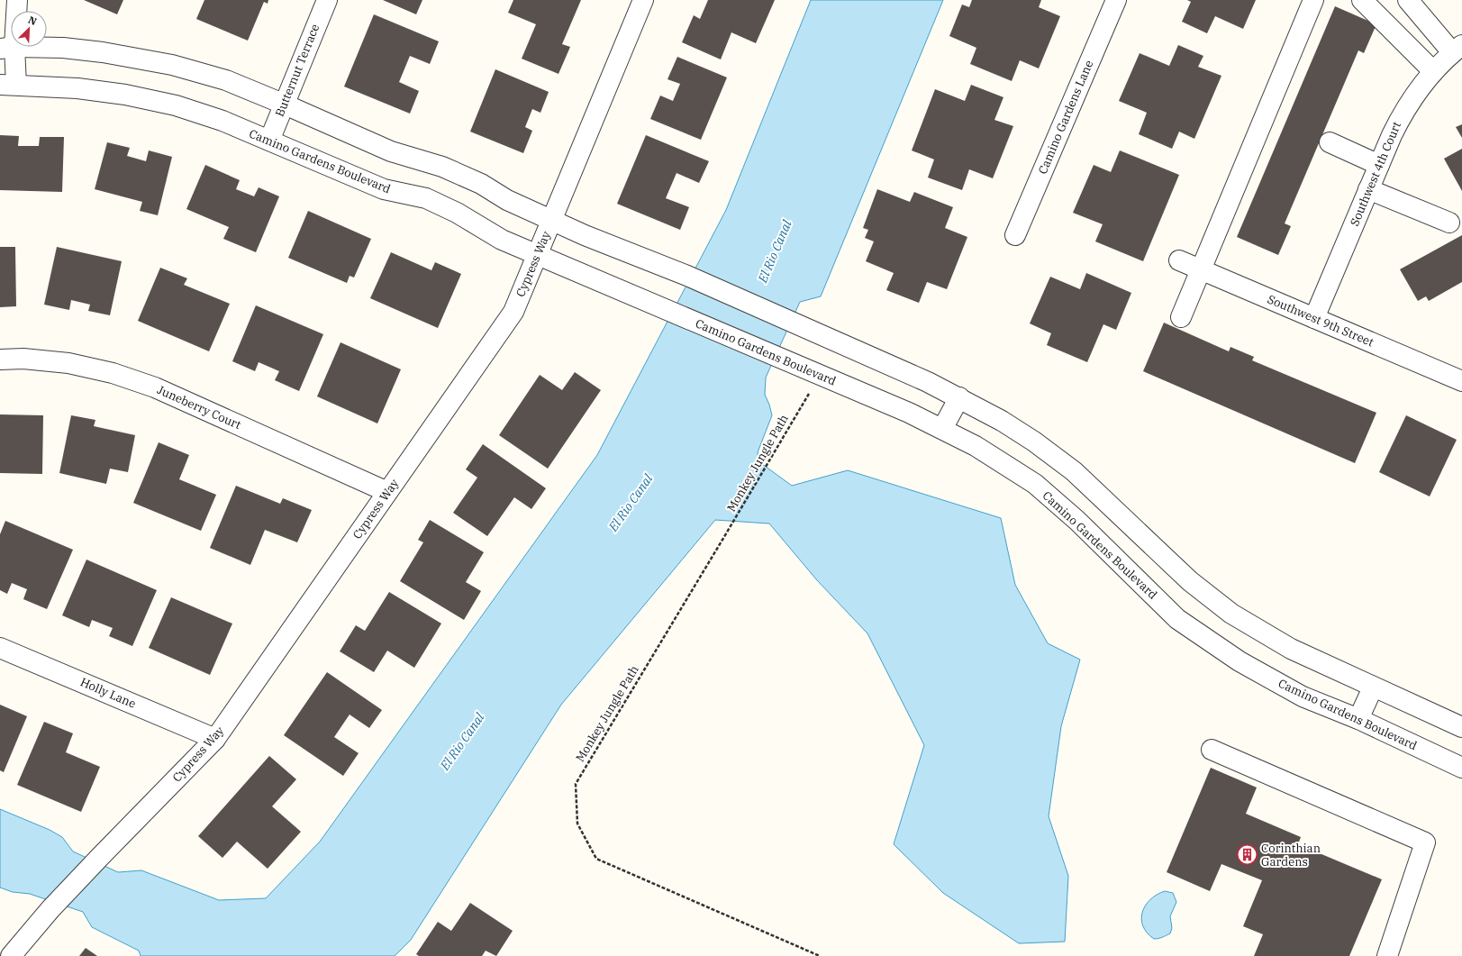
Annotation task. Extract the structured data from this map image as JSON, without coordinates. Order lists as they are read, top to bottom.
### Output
{
  "streets": {
    "street": [
      "Butternut Terrace",
      "Camino Gardens Lane",
      "Camino Gardens Boulevard",
      "Southwest 4th Court",
      "Cypress Way",
      "Southwest 9th Street",
      "Juneberry Court",
      "Holly Lane"
    ],
    "path": ["Monkey Jungle Path"]
  },
  "crossings": [
    ["Butternut Terrace", "Camino Gardens Boulevard"],
    ["Camino Gardens Boulevard", "Cypress Way"],
    ["Camino Gardens Boulevard", "Monkey Jungle Path"],
    ["Southwest 4th Court", "Southwest 9th Street"],
    ["Cypress Way", "Juneberry Court"],
    ["Cypress Way", "Holly Lane"]
  ],
  "water": ["El Rio Canal"],
  "places": {
    "building": ["Corinthian Gardens"]
  },
  "north": "top right"
}
